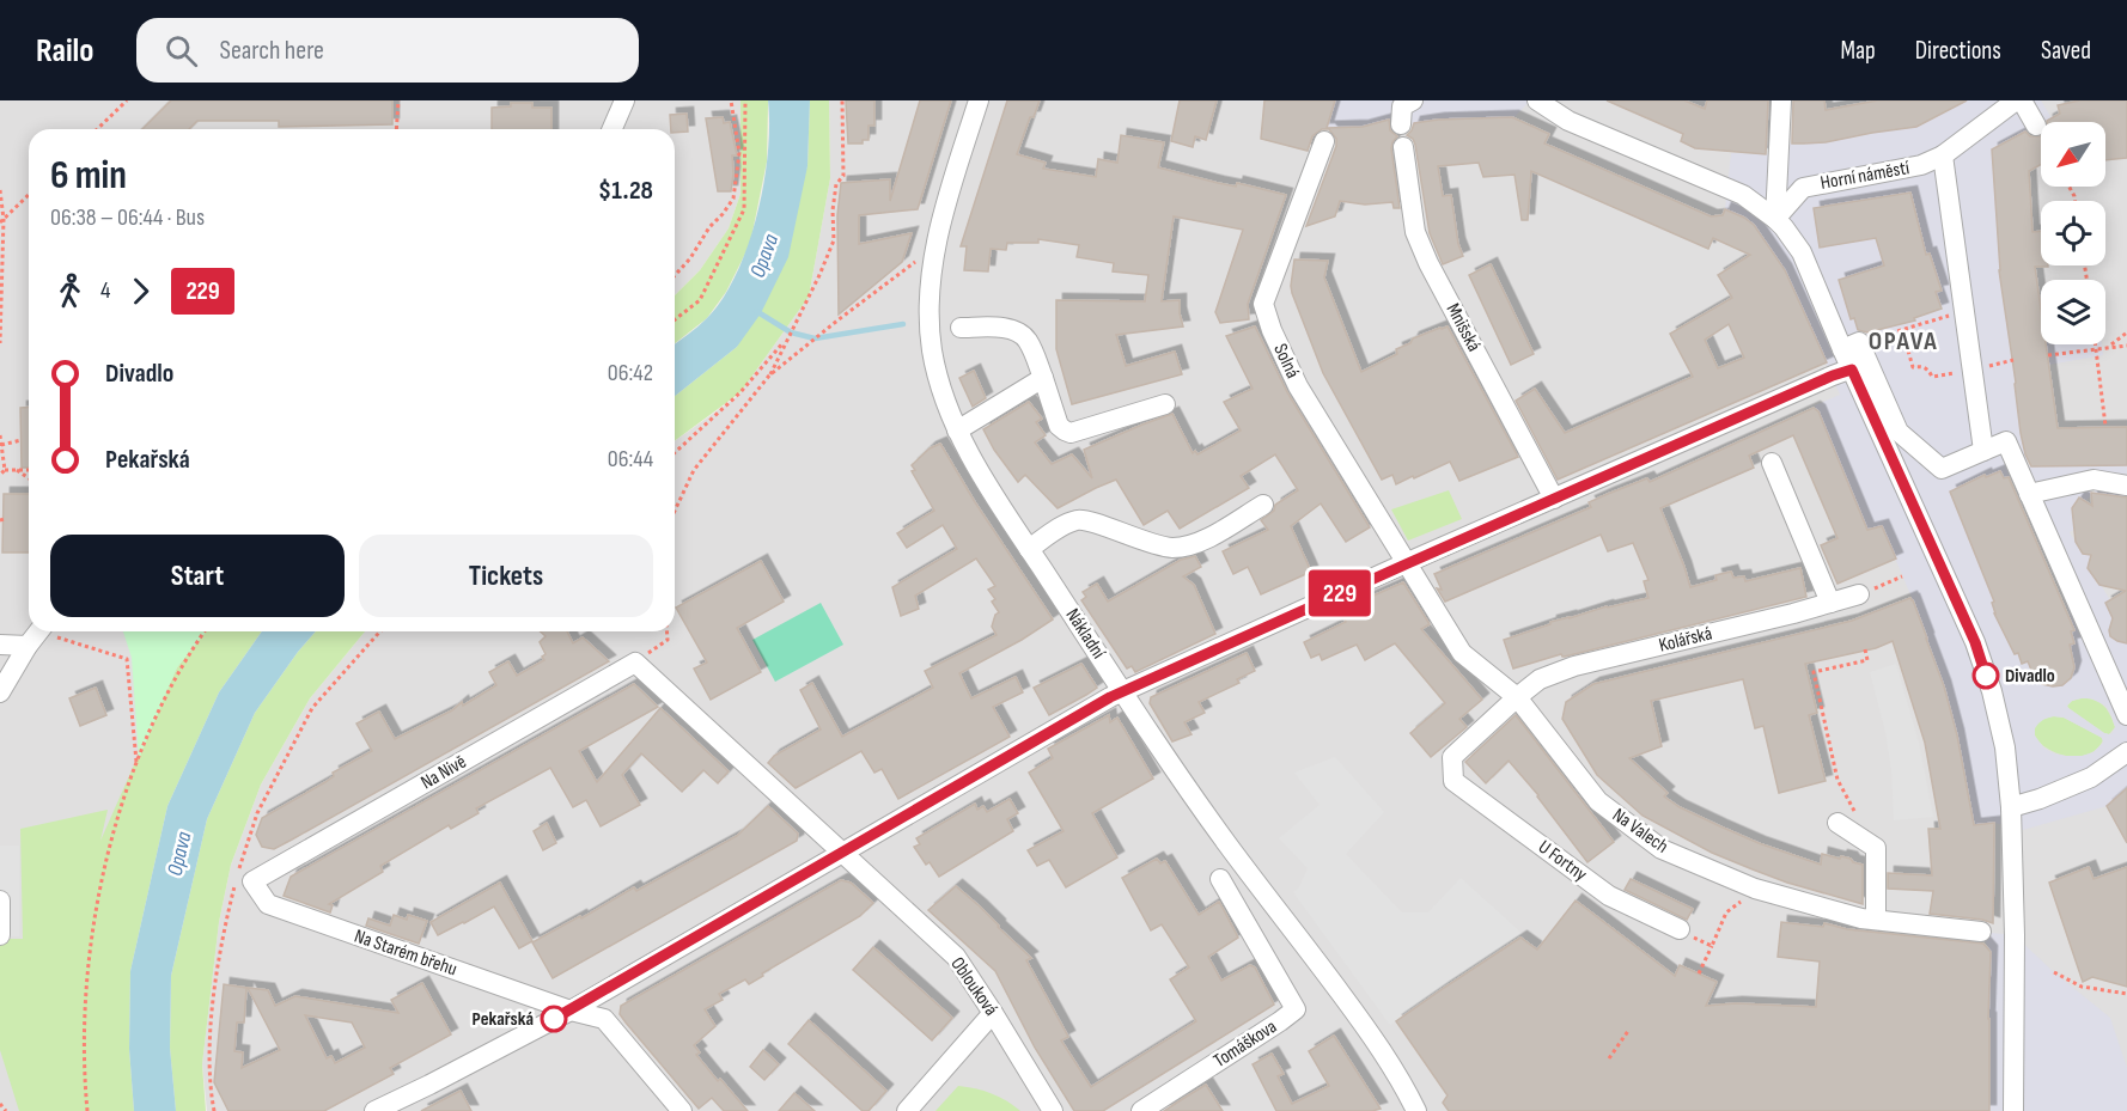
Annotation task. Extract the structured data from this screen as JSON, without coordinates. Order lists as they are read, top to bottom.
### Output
{
  "streets": {
    "street": [
      "Horní náměstí",
      "Mnišská",
      "Solná",
      "Nákladní",
      "Kolářská",
      "Na Nivě",
      "Na Valech",
      "U Fortny",
      "Na Starém břehu",
      "Oblouková",
      "Tomáškova"
    ]
  },
  "crossings": [
    ["Solná", "Na Valech"],
    ["Kolářská", "Na Valech"],
    ["Kolářská", "U Fortny"],
    ["Na Nivě", "Na Starém břehu"],
    ["Na Nivě", "Oblouková"],
    ["Na Valech", "U Fortny"]
  ],
  "districts": ["OPAVA"],
  "water": ["Opava"],
  "places": ["Divadlo", "Pekařská"],
  "lines": ["bus line 229"],
  "north": "bottom left",
  "page": {
    "header": "Railo",
    "search": "Search here",
    "nav": ["Map", "Directions", "Saved"],
    "on_map": "229",
    "heading": ["6 min", "06:38 – 06:44 · Bus", "$1.28"],
    "legs": ["4", "229"],
    "list": [
      {
        "name": "Divadlo",
        "value": "06:42"
      },
      {
        "name": "Pekařská",
        "value": "06:44"
      }
    ],
    "buttons": ["Start", "Tickets"]
  }
}
